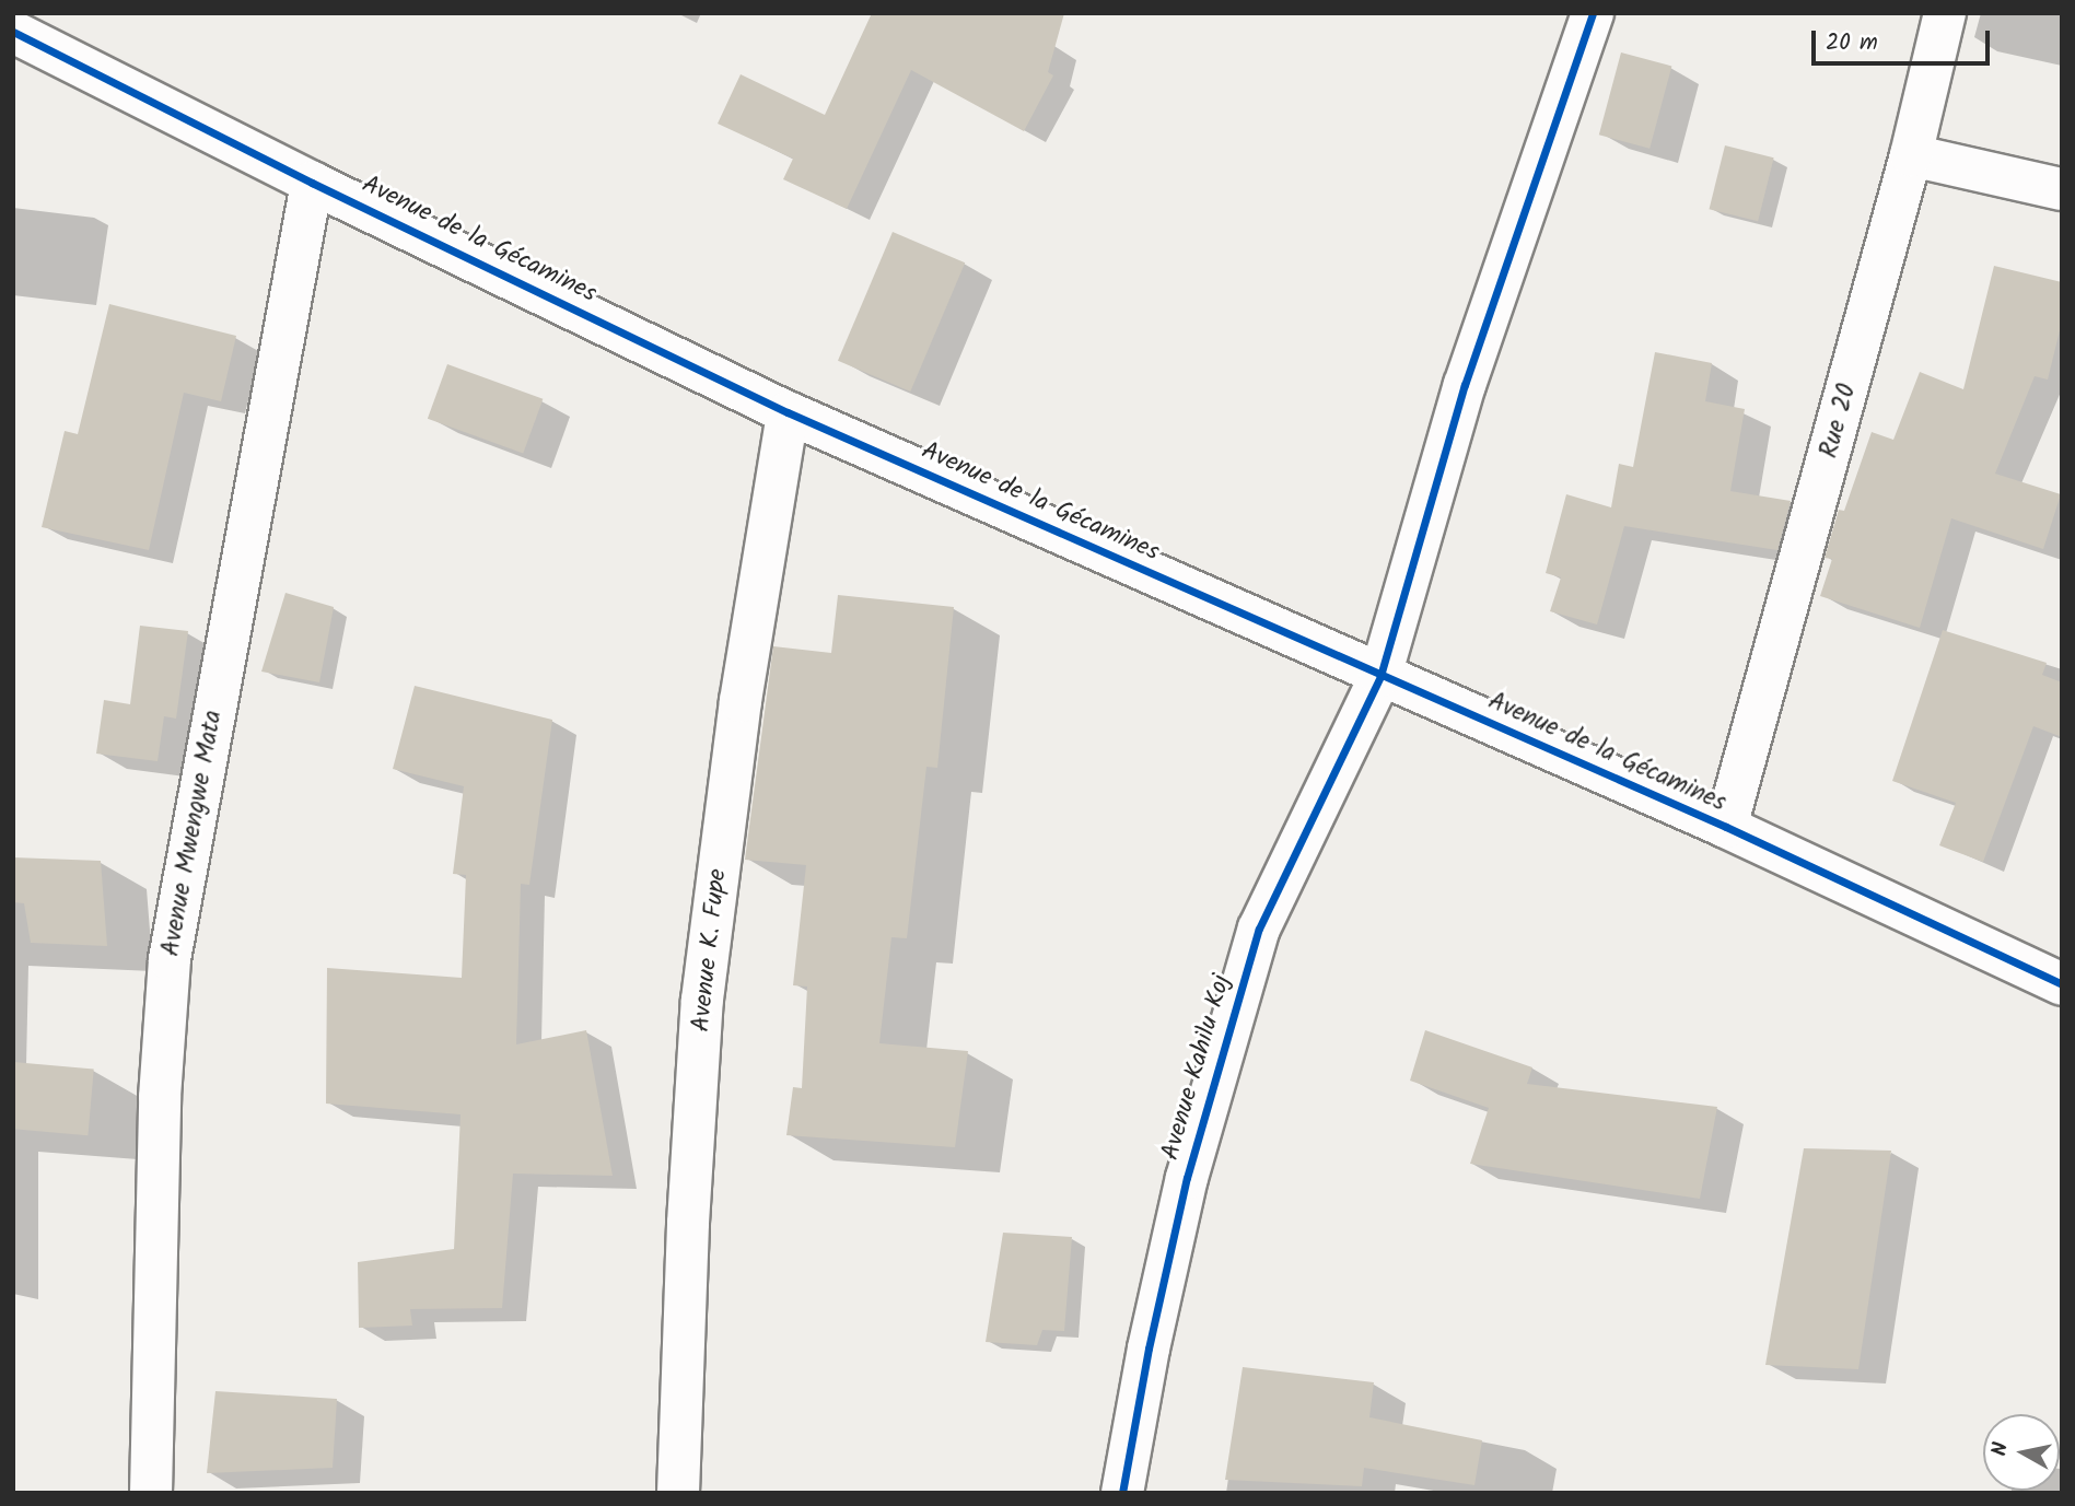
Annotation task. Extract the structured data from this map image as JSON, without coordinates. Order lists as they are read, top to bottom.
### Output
{
  "streets": {
    "street": [
      "Avenue de la Gécamines",
      "Rue 20",
      "Avenue Mwengwe Mata",
      "Avenue K. Fupe",
      "Avenue Kahilu Koj"
    ]
  },
  "crossings": [
    ["Avenue de la Gécamines", "Rue 20"],
    ["Avenue de la Gécamines", "Avenue Mwengwe Mata"],
    ["Avenue de la Gécamines", "Avenue K. Fupe"],
    ["Avenue de la Gécamines", "Avenue Kahilu Koj"]
  ],
  "scale_bar": "20 m",
  "north": "left"
}
